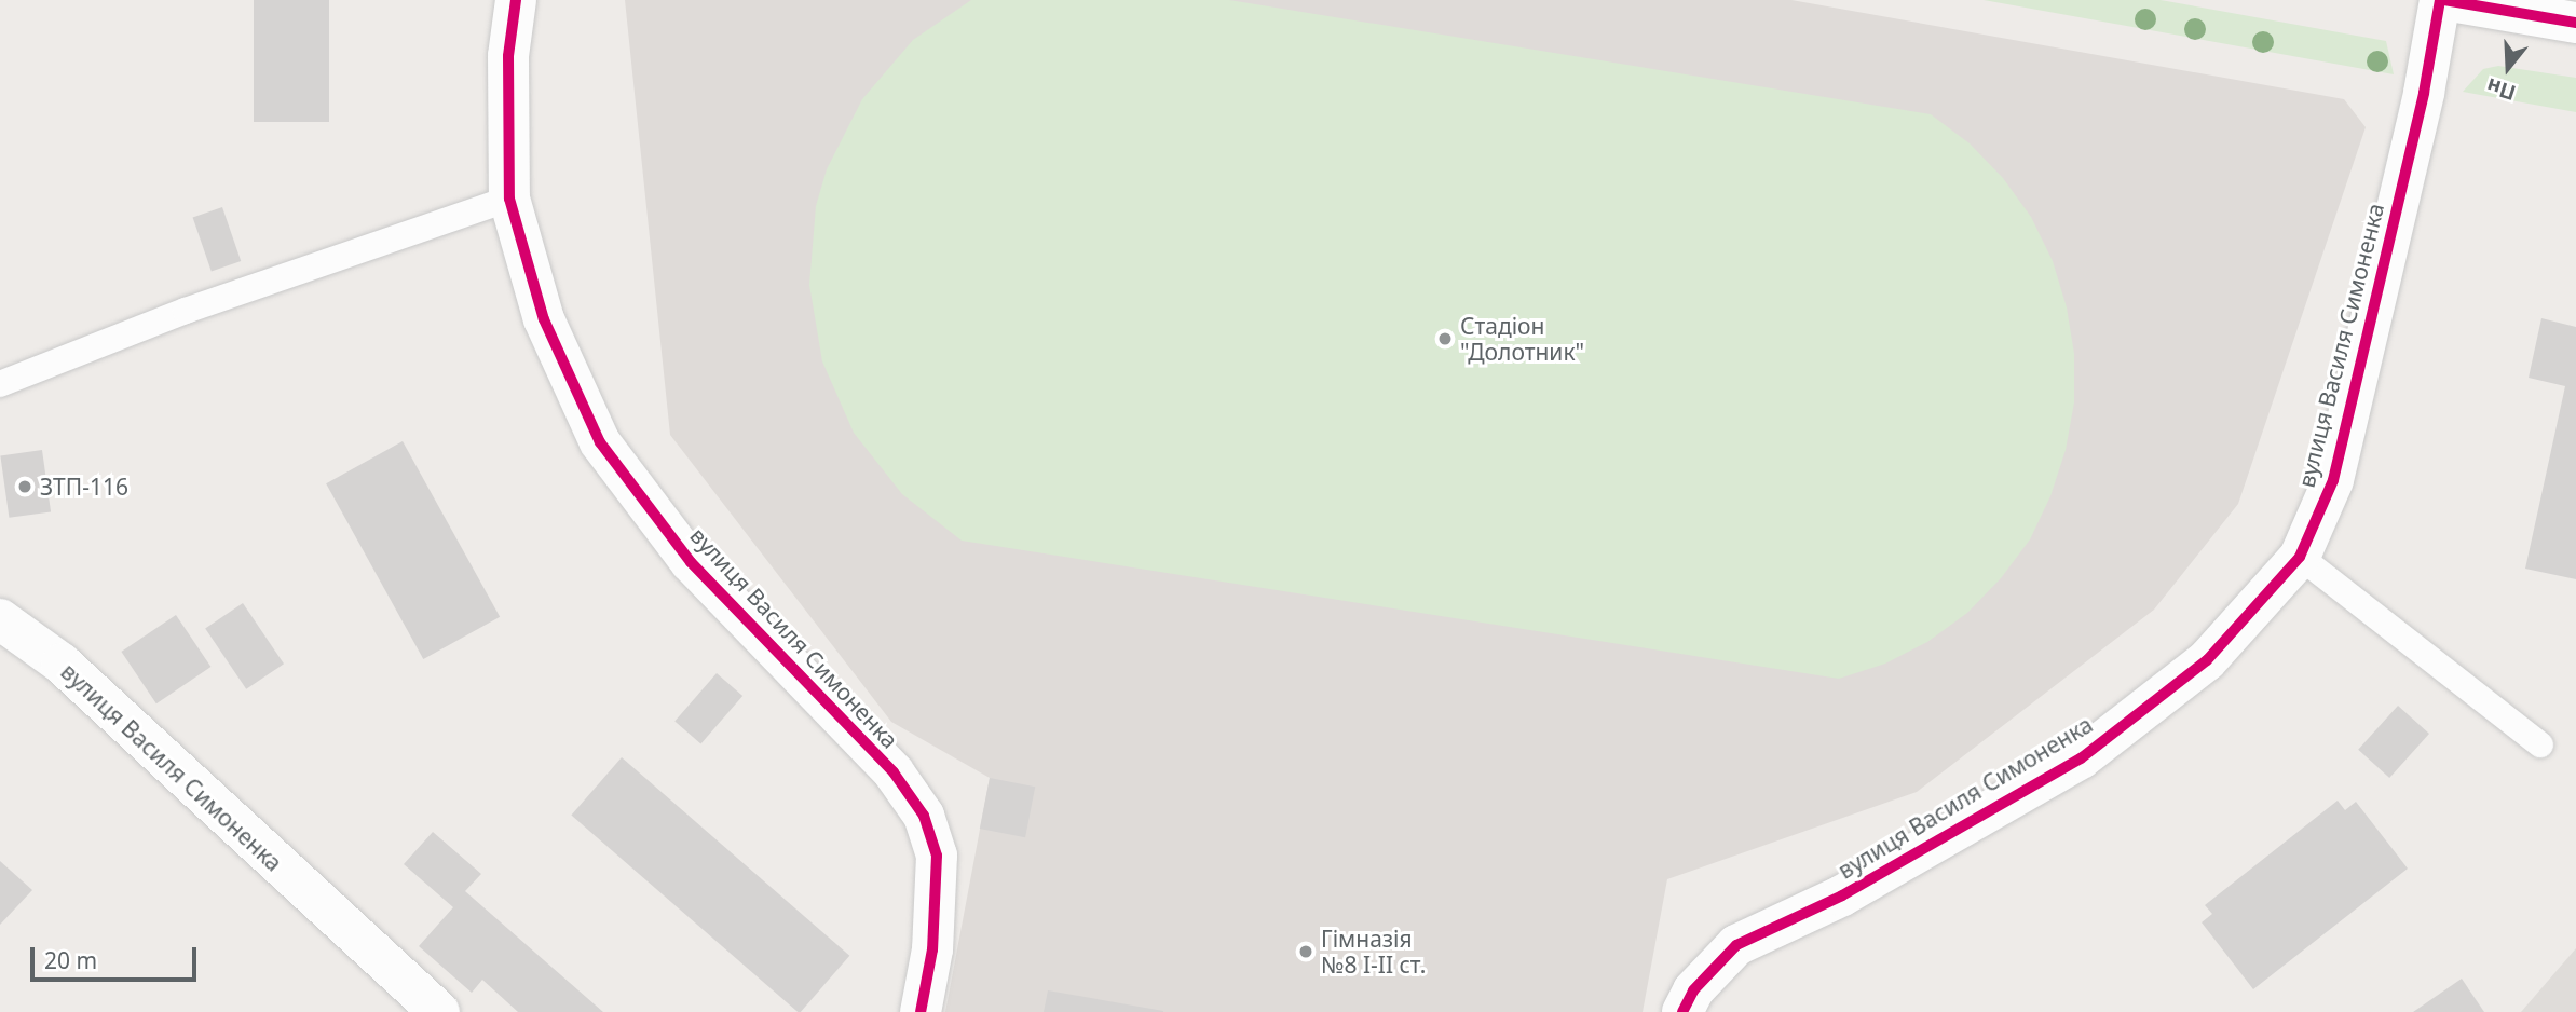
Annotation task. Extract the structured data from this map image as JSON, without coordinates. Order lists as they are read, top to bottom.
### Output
{
  "streets": {
    "street": ["вулиця Василя Симоненка"]
  },
  "places": ["Стадіон \"Долотник\"", "ЗТП-116", "Гімназія №8 I-II ст."],
  "scale_bar": "20 m",
  "north": "bottom"
}
